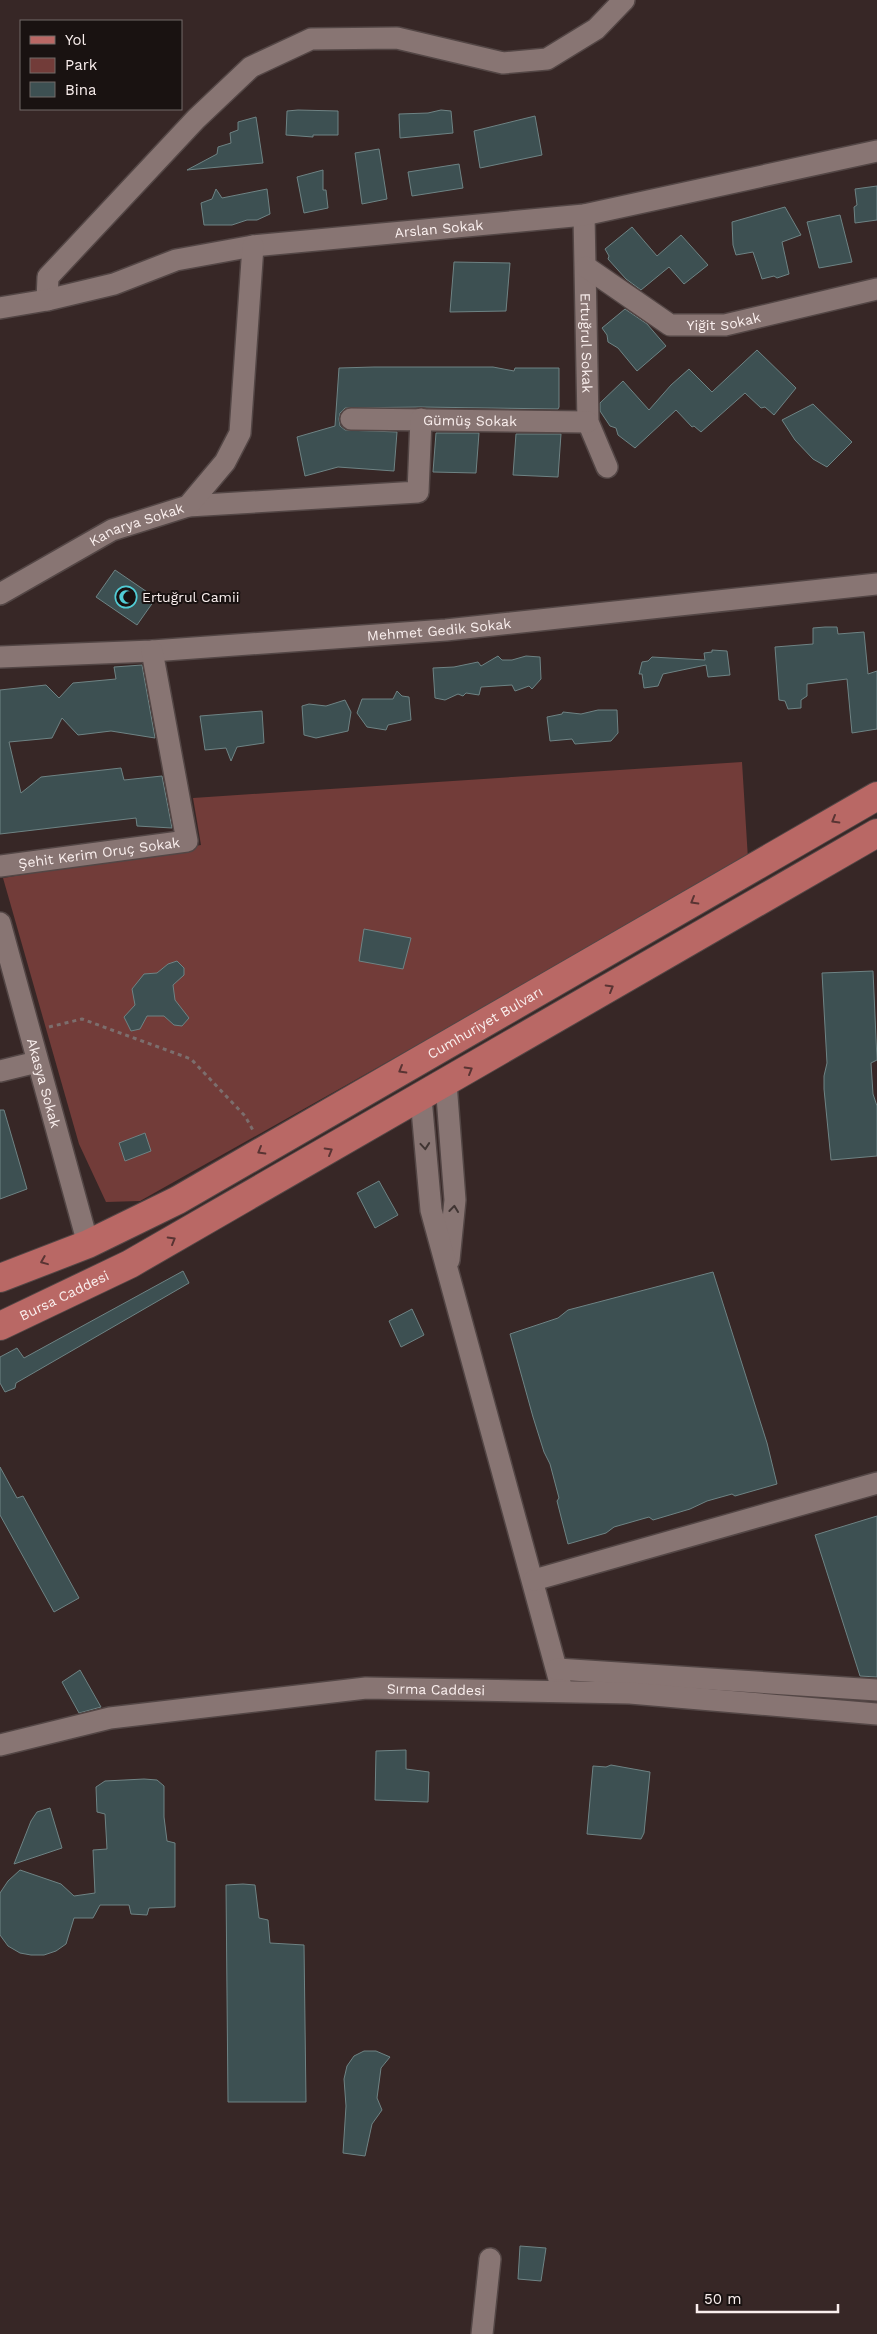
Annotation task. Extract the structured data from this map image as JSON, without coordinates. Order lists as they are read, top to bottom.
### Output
{
  "streets": {
    "main road": ["Cumhuriyet Bulvarı", "Bursa Caddesi"],
    "street": [
      "Arslan Sokak",
      "Yiğit Sokak",
      "Ertuğrul Sokak",
      "Gümüş Sokak",
      "Kanarya Sokak",
      "Mehmet Gedik Sokak",
      "Şehit Kerim Oruç Sokak",
      "Akasya Sokak",
      "Sırma Caddesi"
    ]
  },
  "crossings": [
    ["Arslan Sokak", "Ertuğrul Sokak"],
    ["Arslan Sokak", "Kanarya Sokak"],
    ["Yiğit Sokak", "Ertuğrul Sokak"],
    ["Ertuğrul Sokak", "Gümüş Sokak"],
    ["Mehmet Gedik Sokak", "Şehit Kerim Oruç Sokak"],
    ["Cumhuriyet Bulvarı", "Akasya Sokak"]
  ],
  "one_way": ["Bursa Caddesi"],
  "places": {
    "mosque": ["Ertuğrul Camii"]
  },
  "legend": ["Yol", "Park", "Bina"],
  "scale_bar": "50 m"
}
